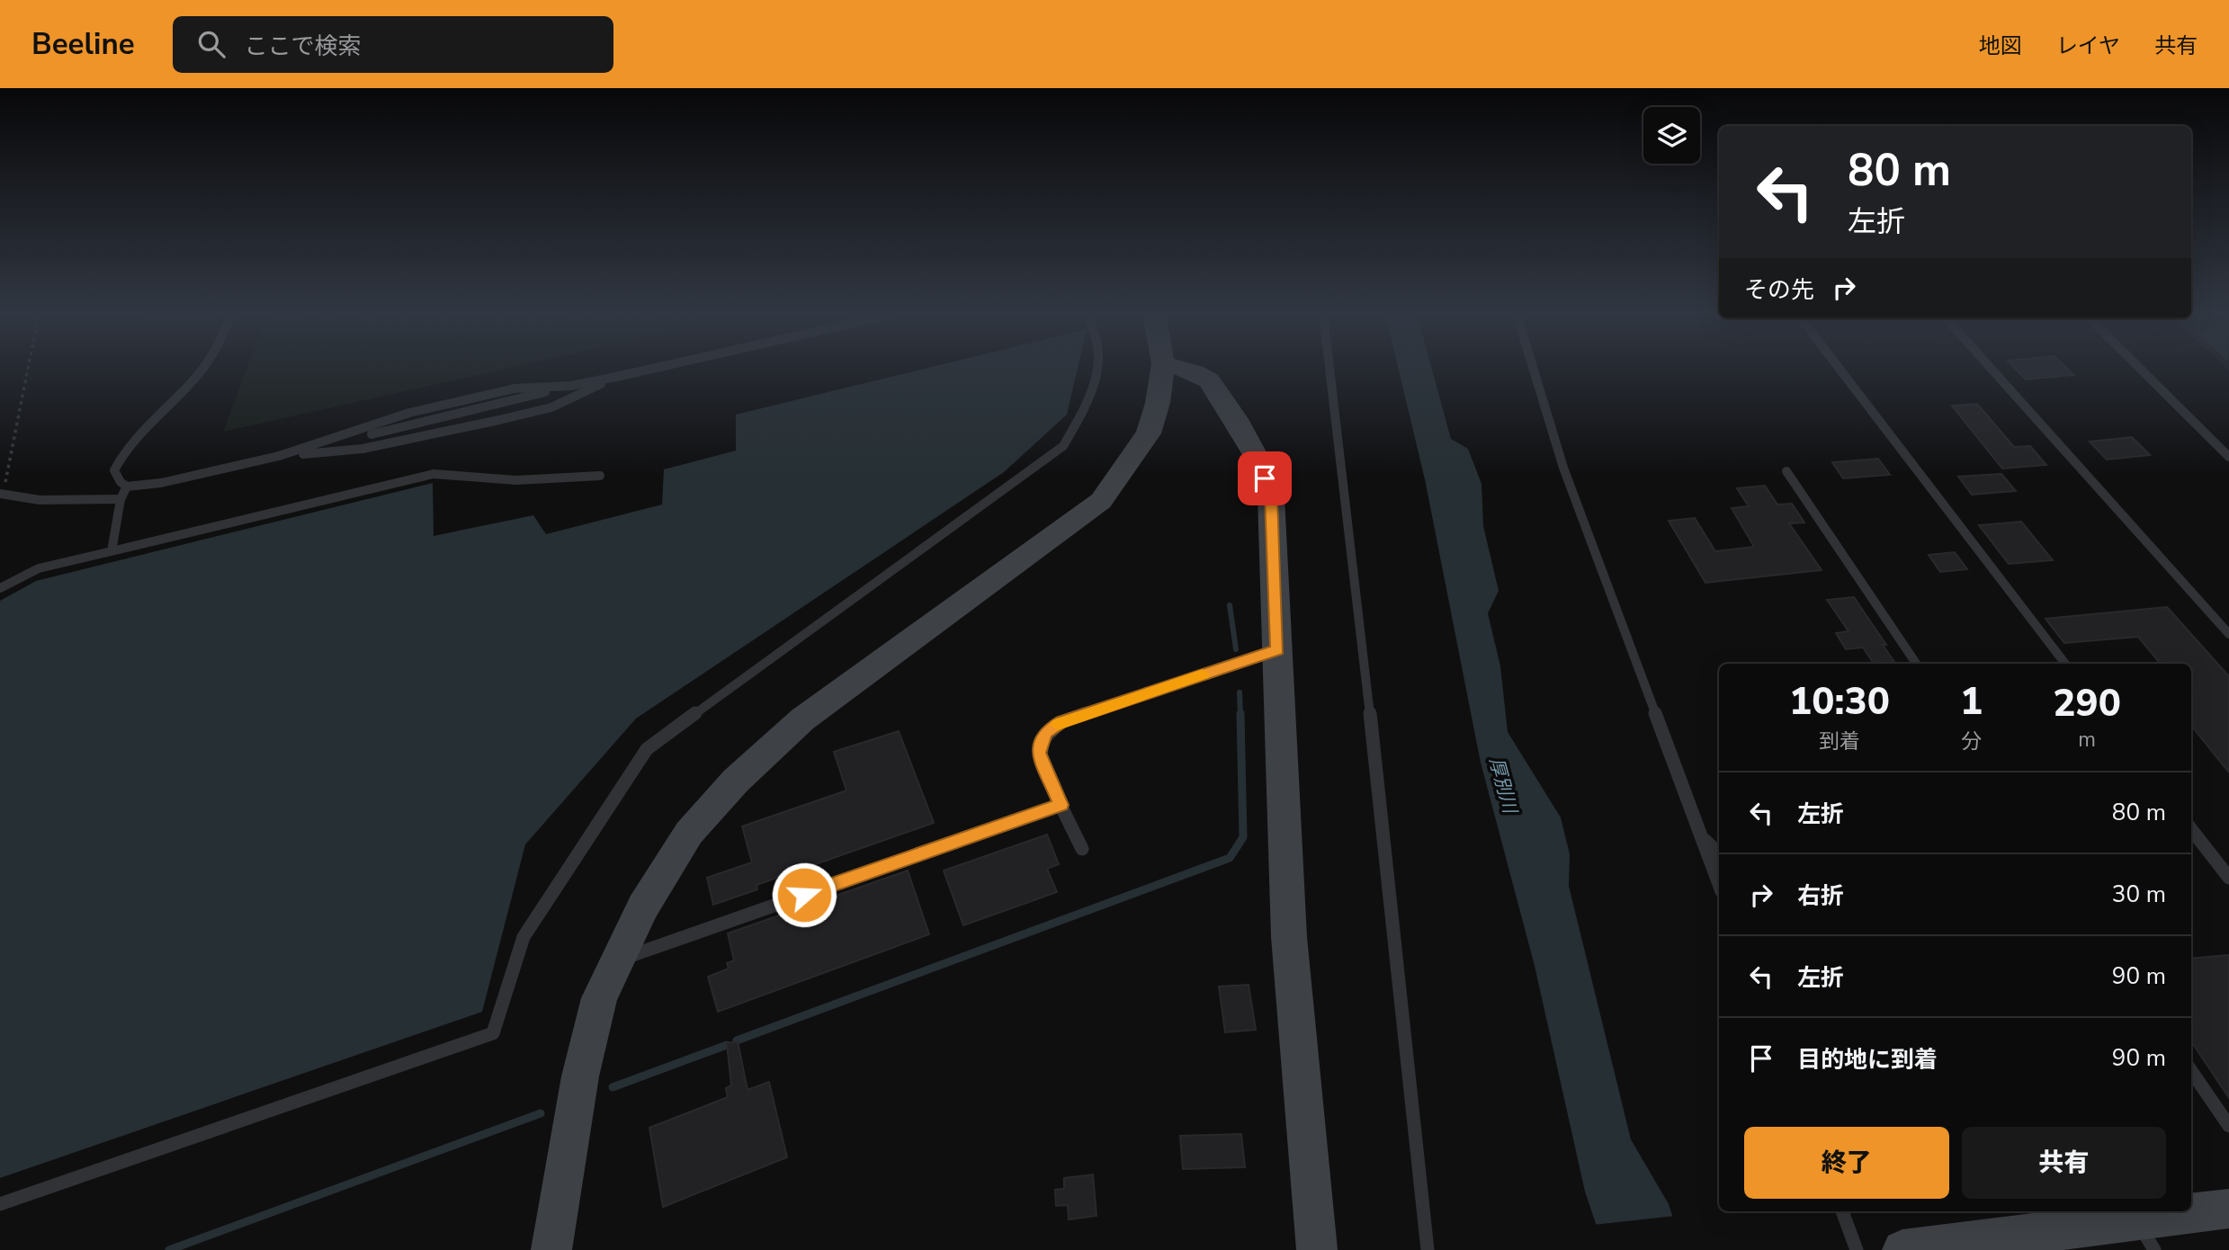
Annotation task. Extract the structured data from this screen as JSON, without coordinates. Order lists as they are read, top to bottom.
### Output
{
  "water": ["厚別川"],
  "page": {
    "header": "Beeline",
    "search": "ここで検索",
    "nav": ["地図", "レイヤ", "共有"],
    "turn": ["80 m", "左折"],
    "then": "その先",
    "eta": [
      "10:30",
      "到着",
      "1",
      "分",
      "290",
      "m"
    ],
    "list": [
      {
        "name": "左折",
        "value": "80 m"
      },
      {
        "name": "右折",
        "value": "30 m"
      },
      {
        "name": "左折",
        "value": "90 m"
      },
      {
        "name": "目的地に到着",
        "value": "90 m"
      }
    ],
    "buttons": ["終了", "共有"]
  }
}
